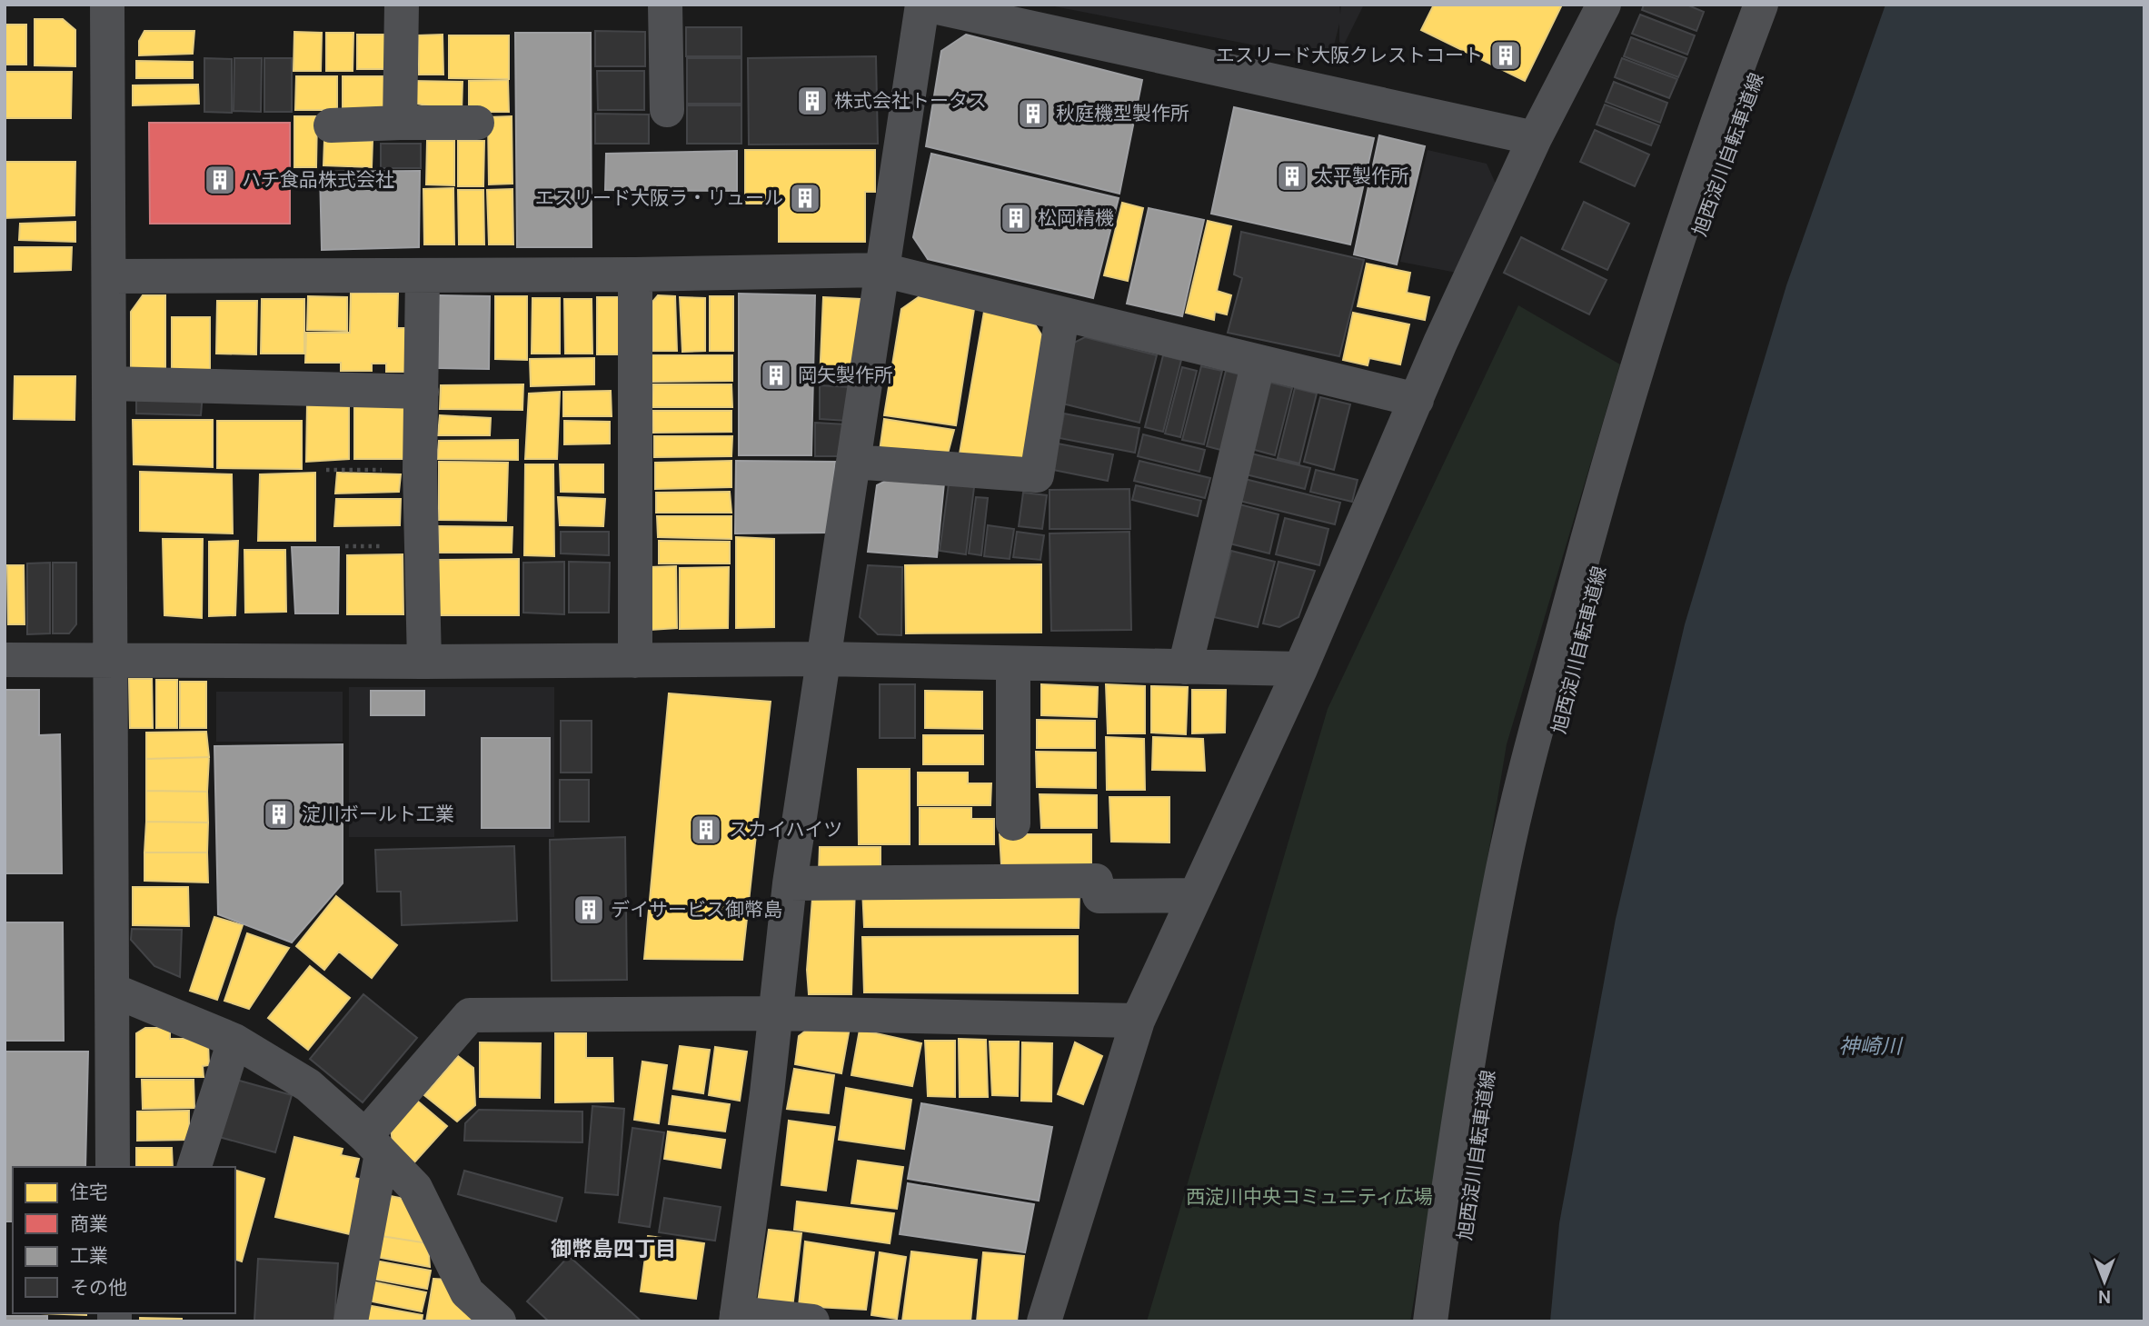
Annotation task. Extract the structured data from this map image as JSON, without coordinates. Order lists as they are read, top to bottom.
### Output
{
  "districts": ["御幣島四丁目"],
  "water": ["神崎川"],
  "parks": ["西淀川中央コミュニティ広場"],
  "places": {
    "building": [
      "エスリード大阪クレストコート",
      "株式会社トータス",
      "秋庭機型製作所",
      "太平製作所",
      "ハチ食品株式会社",
      "エスリード大阪ラ・リュール",
      "松岡精機",
      "岡矢製作所",
      "淀川ボールト工業",
      "スカイハイツ",
      "デイサービス御幣島"
    ]
  },
  "legend": [
    "住宅",
    "商業",
    "工業",
    "その他"
  ],
  "north": "bottom"
}
